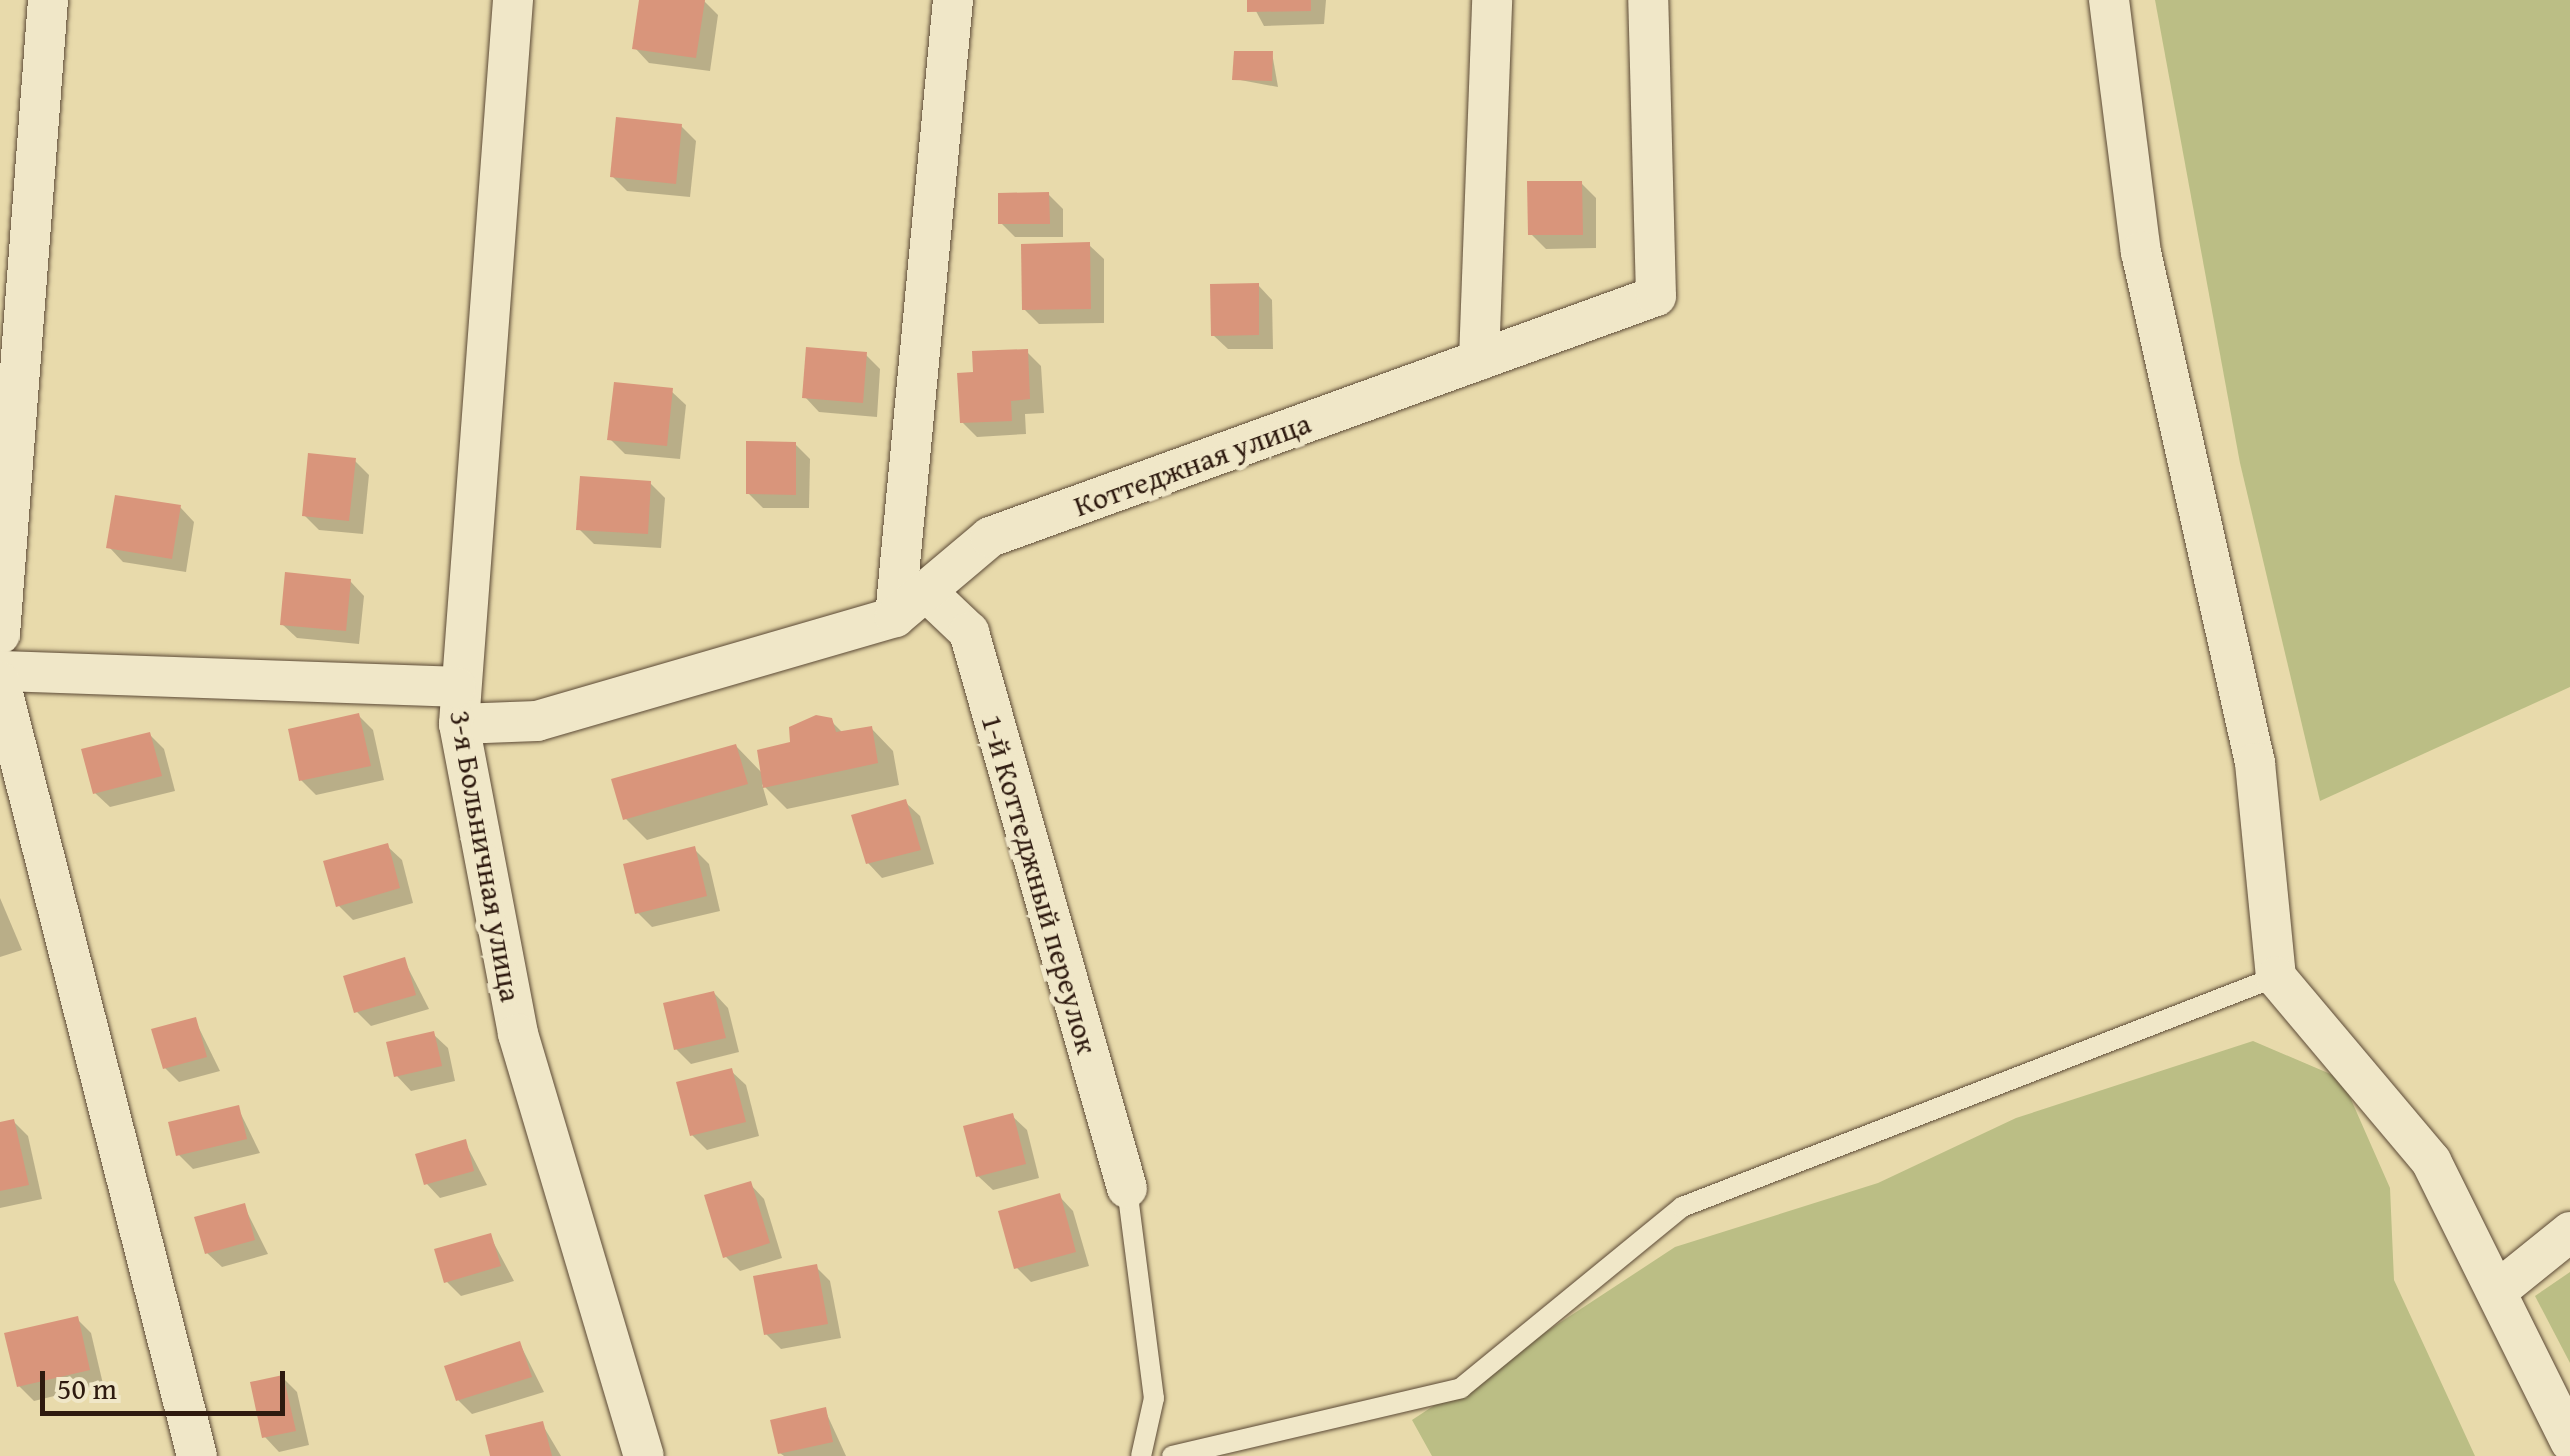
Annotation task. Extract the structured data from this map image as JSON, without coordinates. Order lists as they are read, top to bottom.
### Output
{
  "streets": {
    "street": ["Коттеджная улица", "3-я Больничная улица", "1-й Коттеджный переулок"]
  },
  "crossings": [
    ["Коттеджная улица", "3-я Больничная улица"],
    ["Коттеджная улица", "1-й Коттеджный переулок"]
  ],
  "scale_bar": "50 m"
}
